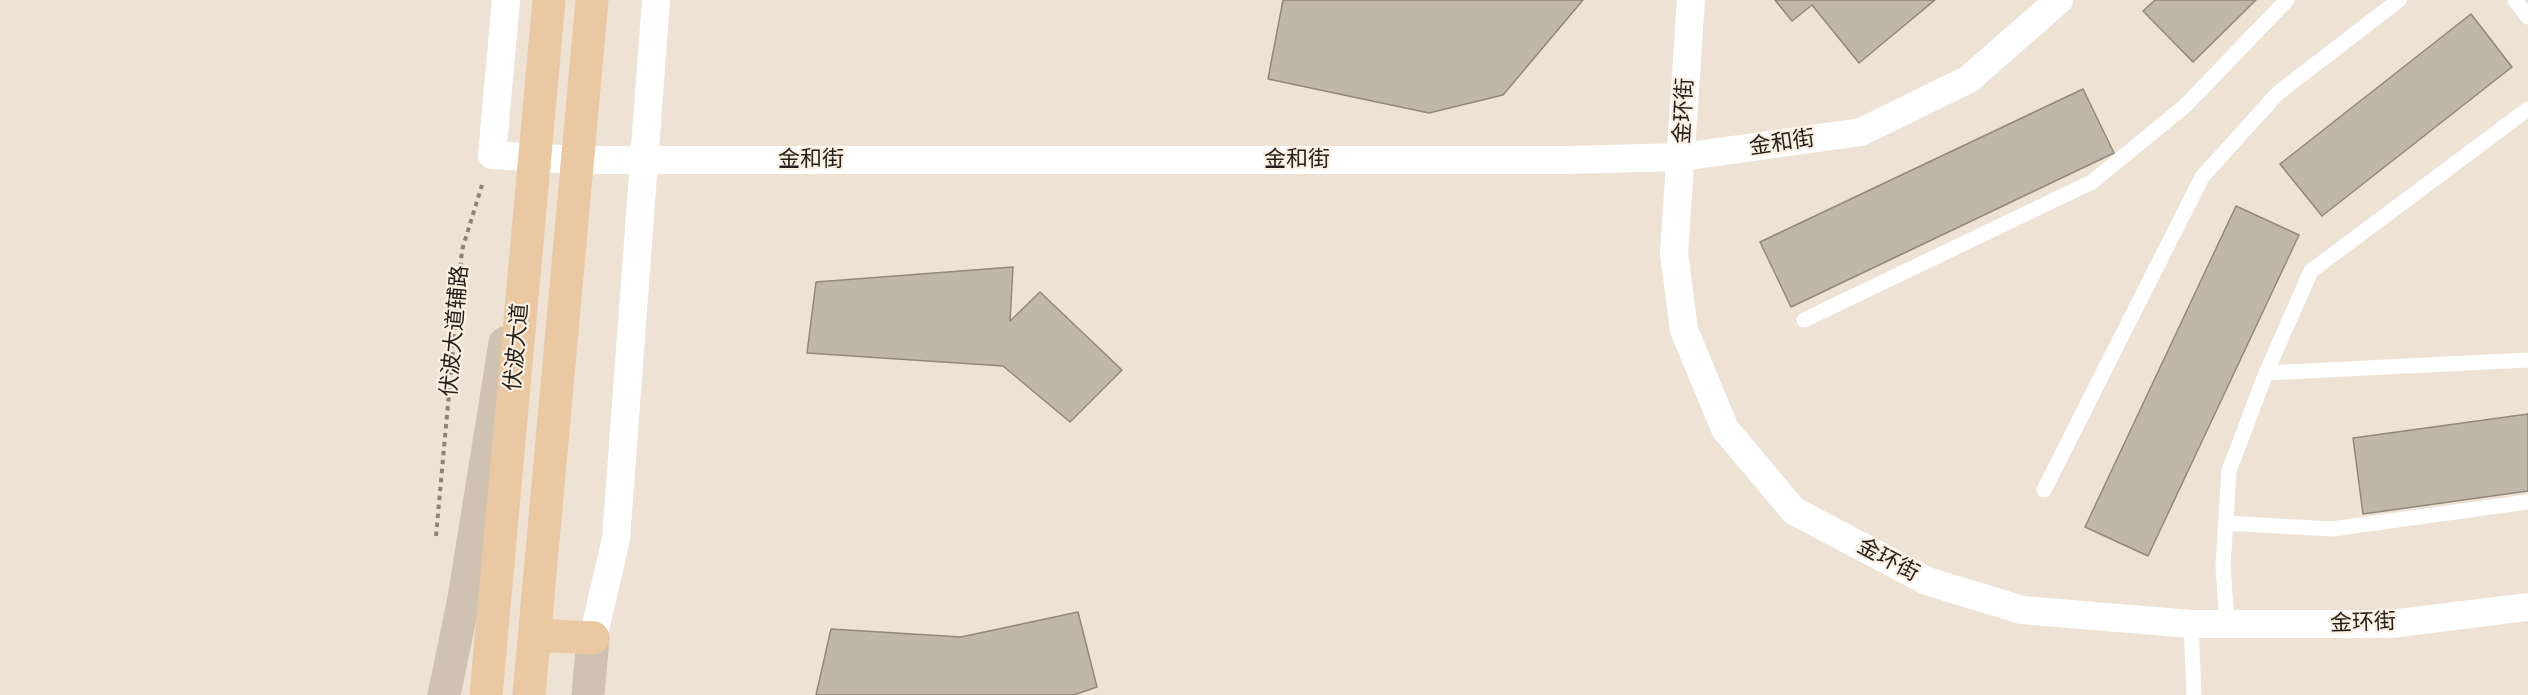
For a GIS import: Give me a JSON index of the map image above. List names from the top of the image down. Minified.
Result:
{"streets":{"main road":["伏波大道"],"street":["金环街","金和街"],"path":["伏波大道辅路"]},"crossings":[["金环街","金和街"],["金和街","伏波大道辅路"],["金和街","伏波大道"]]}
